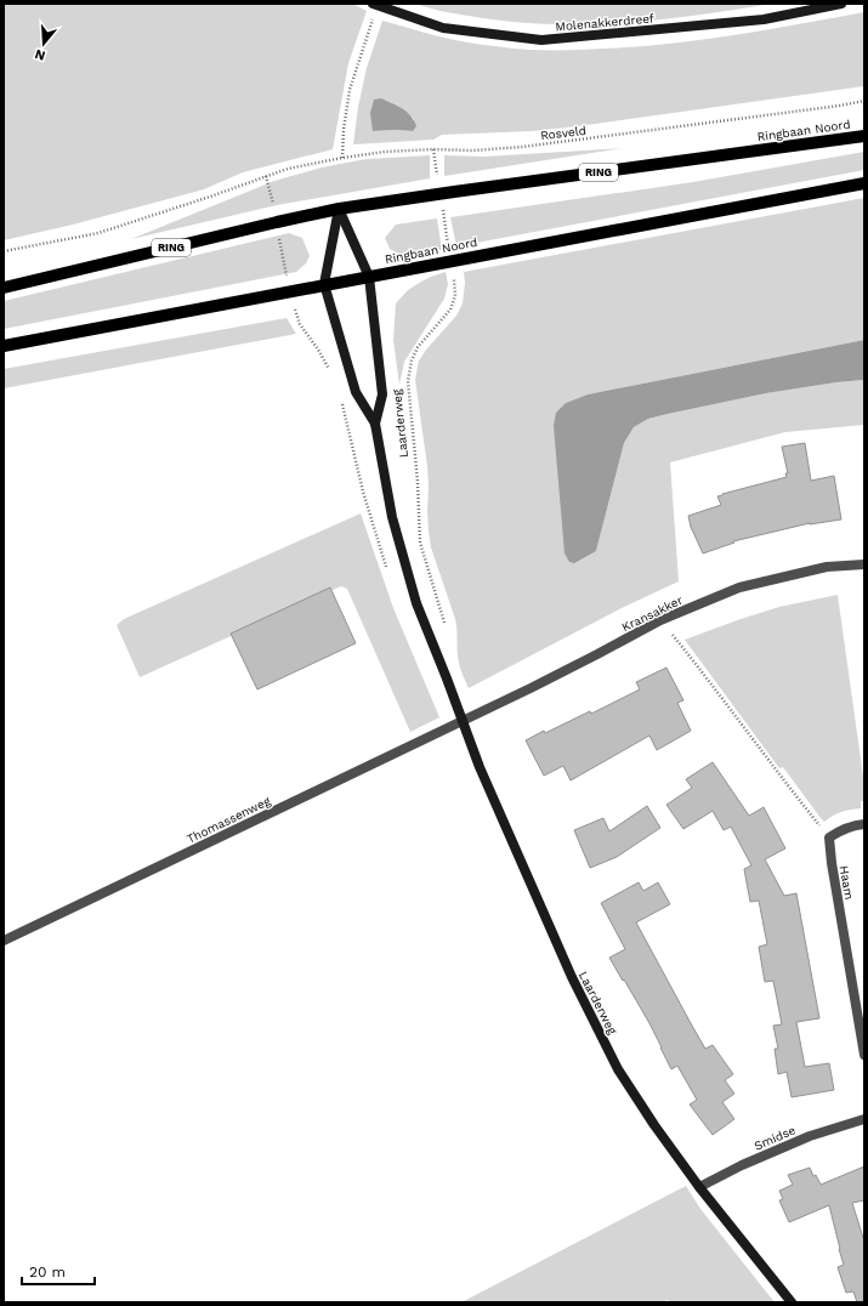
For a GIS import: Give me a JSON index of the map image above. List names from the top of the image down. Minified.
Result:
{"streets":{"main road":["Ringbaan Noord","RING"],"street":["Molenakkerdreef","Laarderweg","Kransakker","Thomassenweg","Haam","Smidse"],"path":["Rosveld"]},"crossings":[["Ringbaan Noord","Laarderweg"],["Rosveld","Laarderweg"],["Laarderweg","Kransakker"],["Laarderweg","Thomassenweg"],["Laarderweg","Smidse"],["Kransakker","Thomassenweg"]],"scale_bar":"20 m","north":"bottom"}
